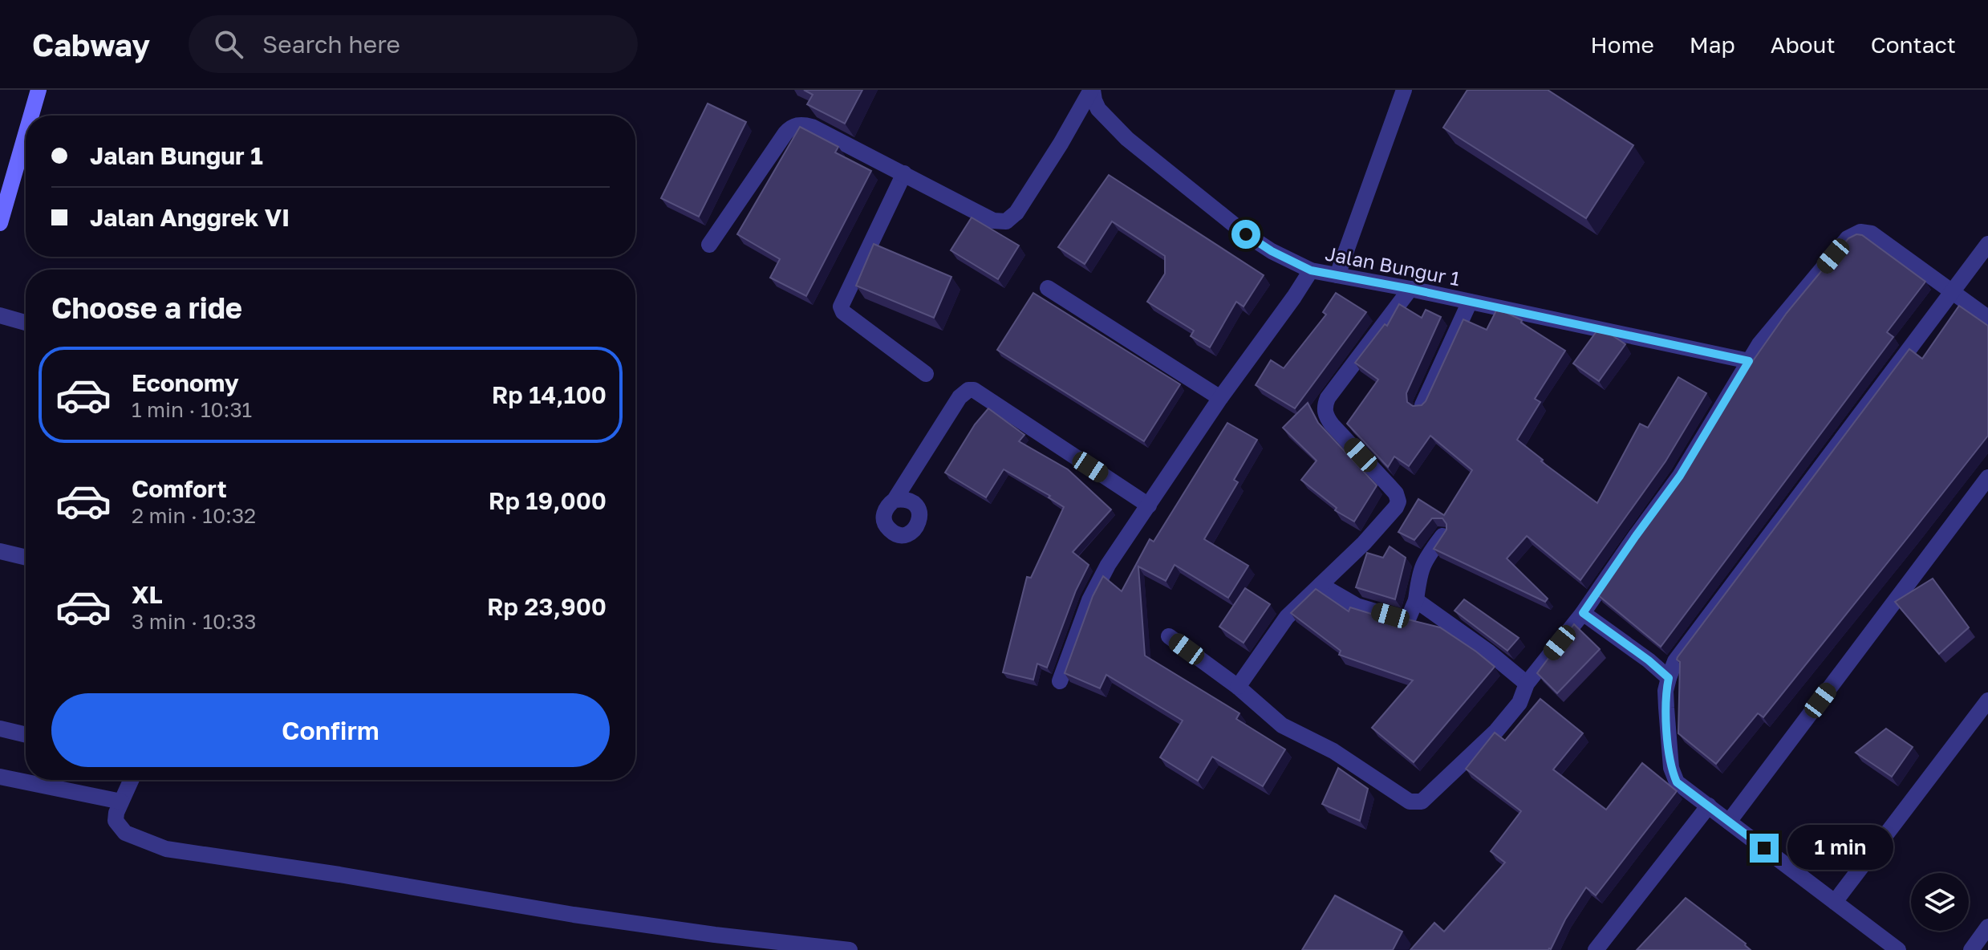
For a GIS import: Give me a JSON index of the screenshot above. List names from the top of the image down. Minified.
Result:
{"streets":{"street":["Jalan Bungur 1"]},"page":{"header":"Cabway","search":"Search here","nav":["Home","Map","About","Contact"],"banner":["Jalan Bungur 1","Jalan Anggrek VI"],"heading":"Choose a ride","list":[{"name":"Economy","note":"1 min · 10:31","value":"Rp 14,100"},{"name":"Comfort","note":"2 min · 10:32","value":"Rp 19,000"},{"name":"XL","note":"3 min · 10:33","value":"Rp 23,900"}],"buttons":"Confirm","bubble":"1 min"}}
